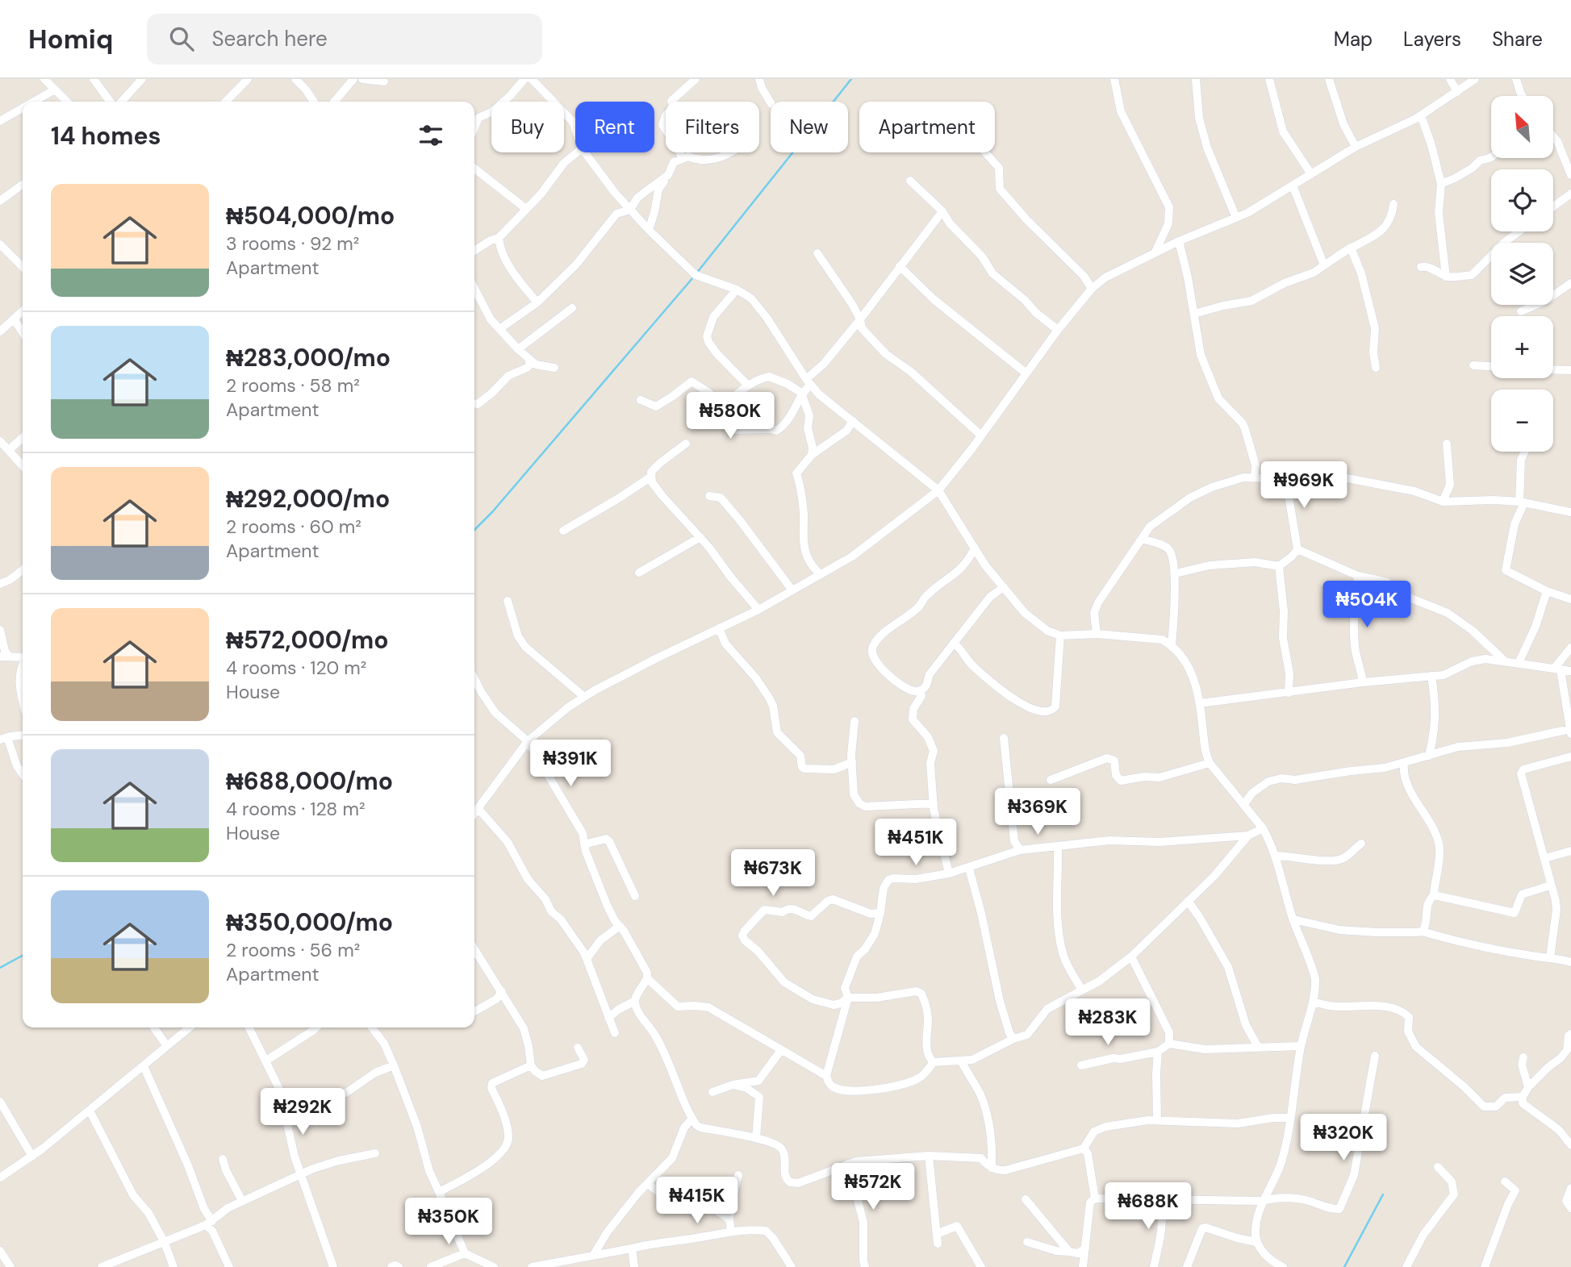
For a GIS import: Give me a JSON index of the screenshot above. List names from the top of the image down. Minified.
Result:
{"north":"top left","page":{"header":"Homiq","search":"Search here","nav":["Map","Layers","Share"],"map_buttons":["+","−"],"chip":["Buy","Rent","Filters","New","Apartment"],"heading":"14 homes","list":[{"name":"₦504,000/mo","note":"3 rooms · 92 m² · Apartment"},{"name":"₦283,000/mo","note":"2 rooms · 58 m² · Apartment"},{"name":"₦292,000/mo","note":"2 rooms · 60 m² · Apartment"},{"name":"₦572,000/mo","note":"4 rooms · 120 m² · House"},{"name":"₦688,000/mo","note":"4 rooms · 128 m² · House"},{"name":"₦350,000/mo","note":"2 rooms · 56 m² · Apartment"}],"price":["₦580K","₦969K","₦504K","₦391K","₦369K","₦451K","₦673K","₦283K","₦292K","₦320K","₦572K","₦415K","₦688K","₦350K"]}}
